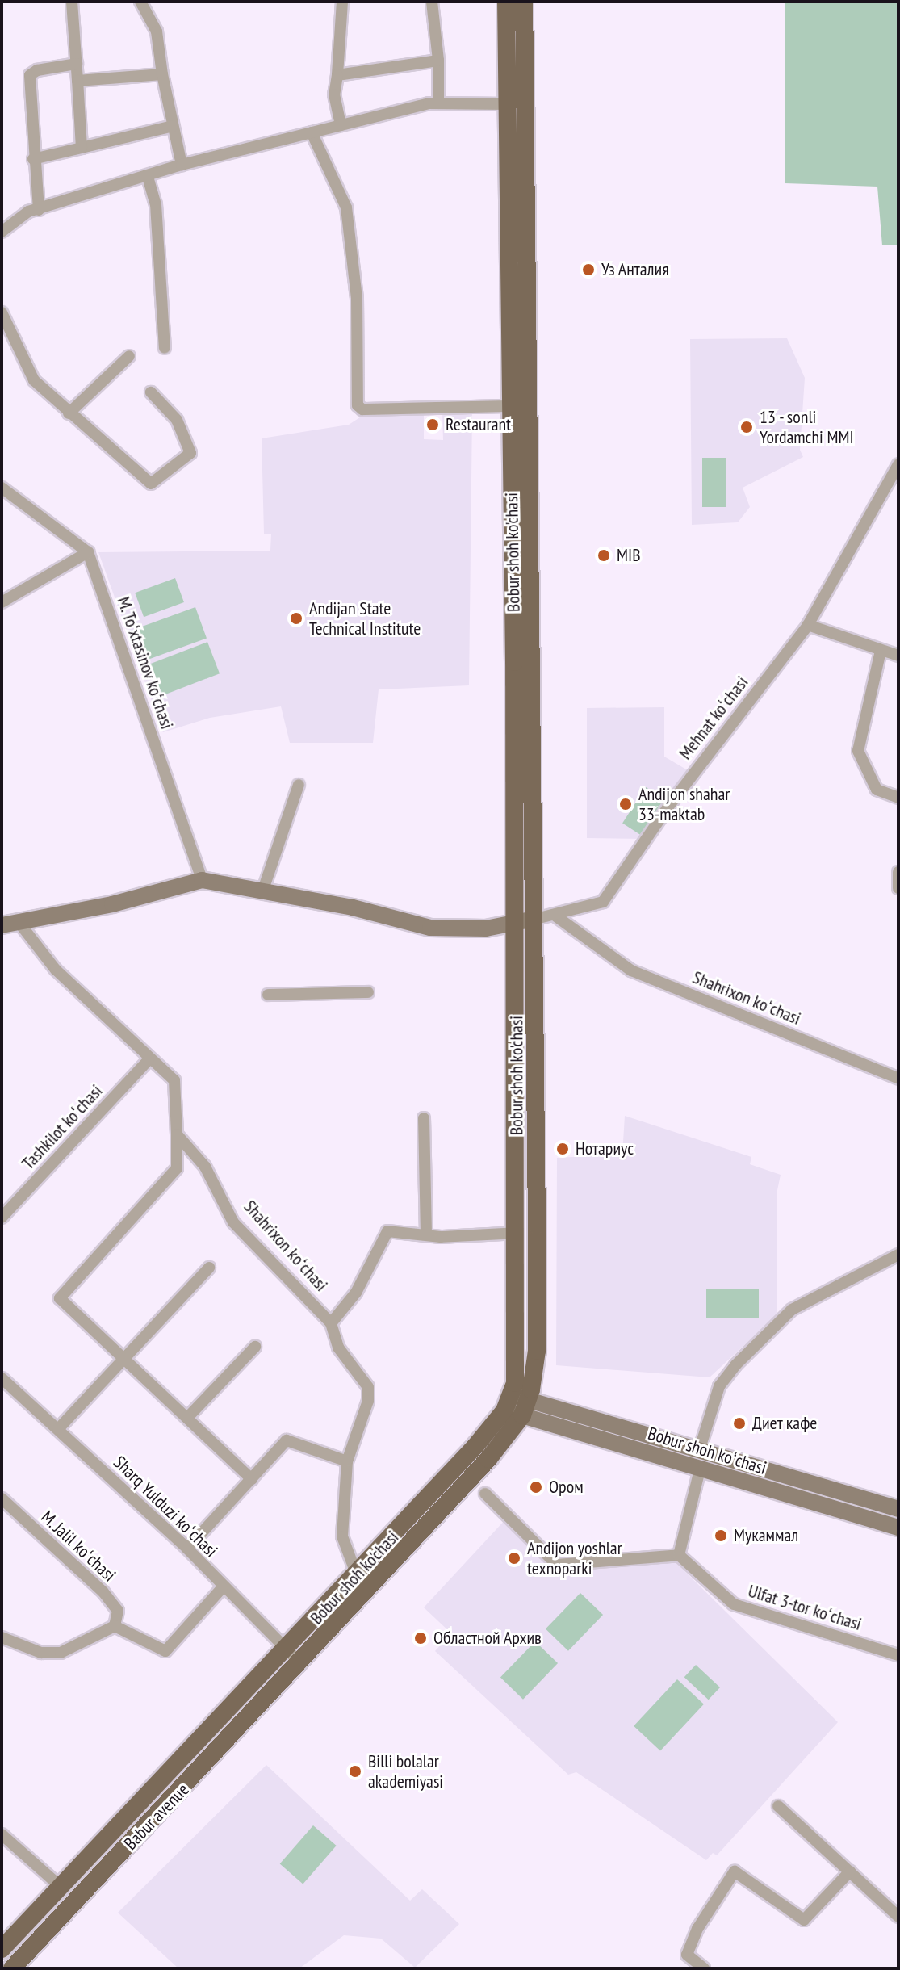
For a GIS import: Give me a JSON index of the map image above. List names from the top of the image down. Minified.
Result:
{"streets":{"main road":["Bobur shoh ko'chasi","Bobur shoh koʻchasi","Babur avenue"],"street":["M. Toʻxtasinov koʻchasi","Mehnat koʻchasi","Shahrixon koʻchasi","Tashkilot koʻchasi","Sharq Yulduzi koʻchasi","M. Jalil koʻchasi","Ulfat 3-tor koʻchasi"]},"crossings":[["Bobur shoh ko'chasi","Mehnat koʻchasi"],["Bobur shoh ko'chasi","Shahrixon koʻchasi"],["Bobur shoh ko'chasi","Bobur shoh koʻchasi"],["Bobur shoh ko'chasi","Sharq Yulduzi koʻchasi"],["Bobur shoh ko'chasi","Babur avenue"],["Mehnat koʻchasi","Shahrixon koʻchasi"],["Sharq Yulduzi koʻchasi","Babur avenue"]],"places":["Уз Анталия","Restaurant","13 - sonli Yordamchi MMI","MIB","Andijan State Technical Institute","Andijon shahar 33-maktab","Нотариус","Диет кафе","Ором","Мукаммал","Andijon yoshlar texnoparki","Областной Архив","Billi bolalar akademiyasi"]}
